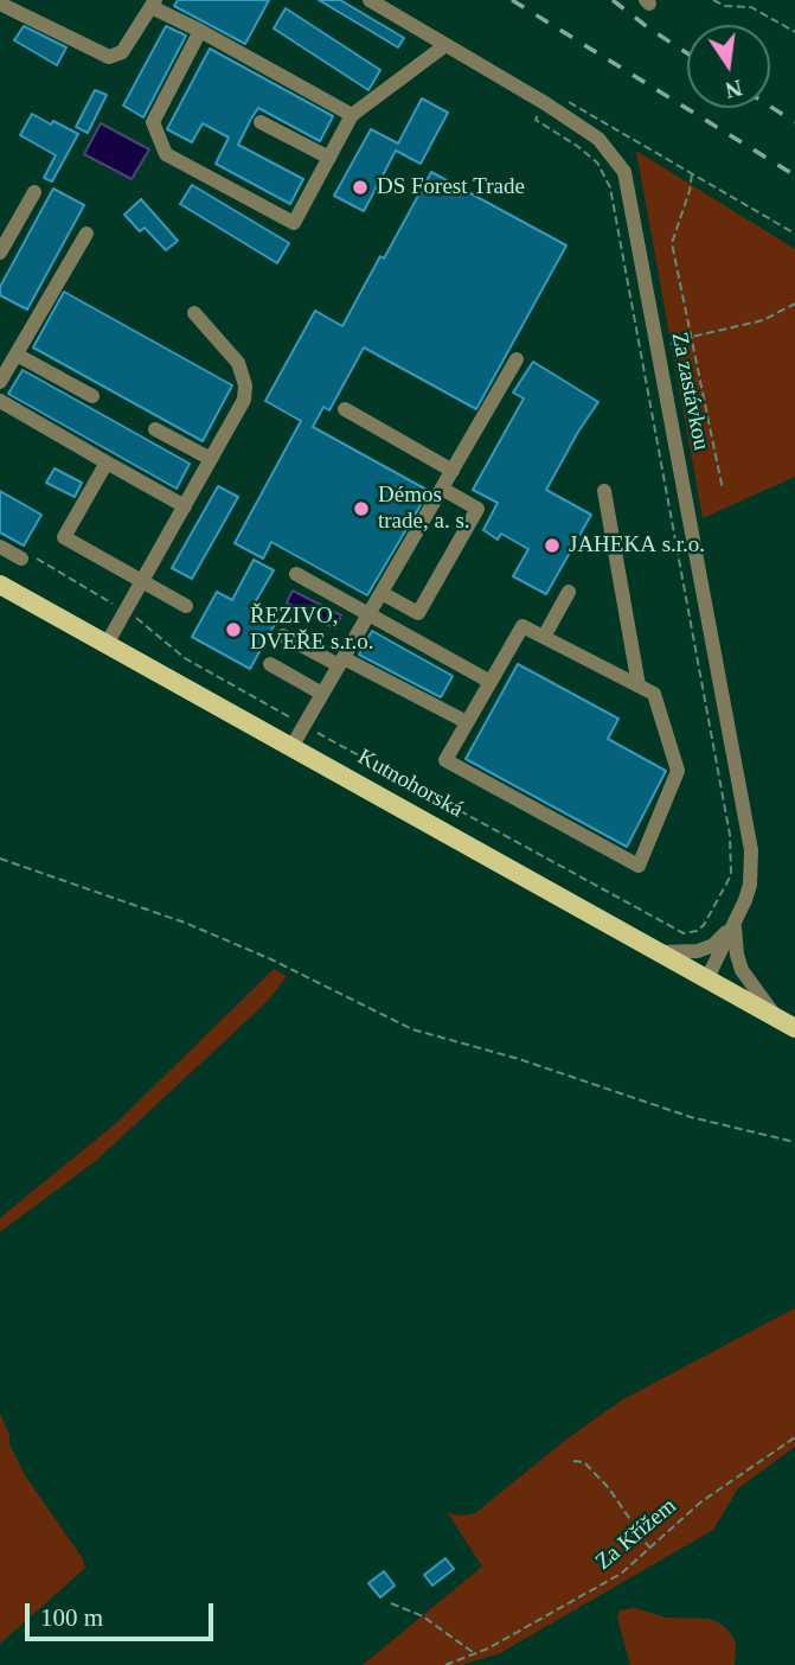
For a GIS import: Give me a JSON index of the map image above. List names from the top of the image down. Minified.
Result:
{"streets":{"main road":["Kutnohorská"],"street":["Za zastávkou"],"path":["Za Křížem"]},"crossings":[["Za zastávkou","Kutnohorská"]],"places":["DS Forest Trade","Démos trade, a. s.","JAHEKA s.r.o.","ŘEZIVO, DVEŘE s.r.o."],"scale_bar":"100 m","north":"bottom"}
